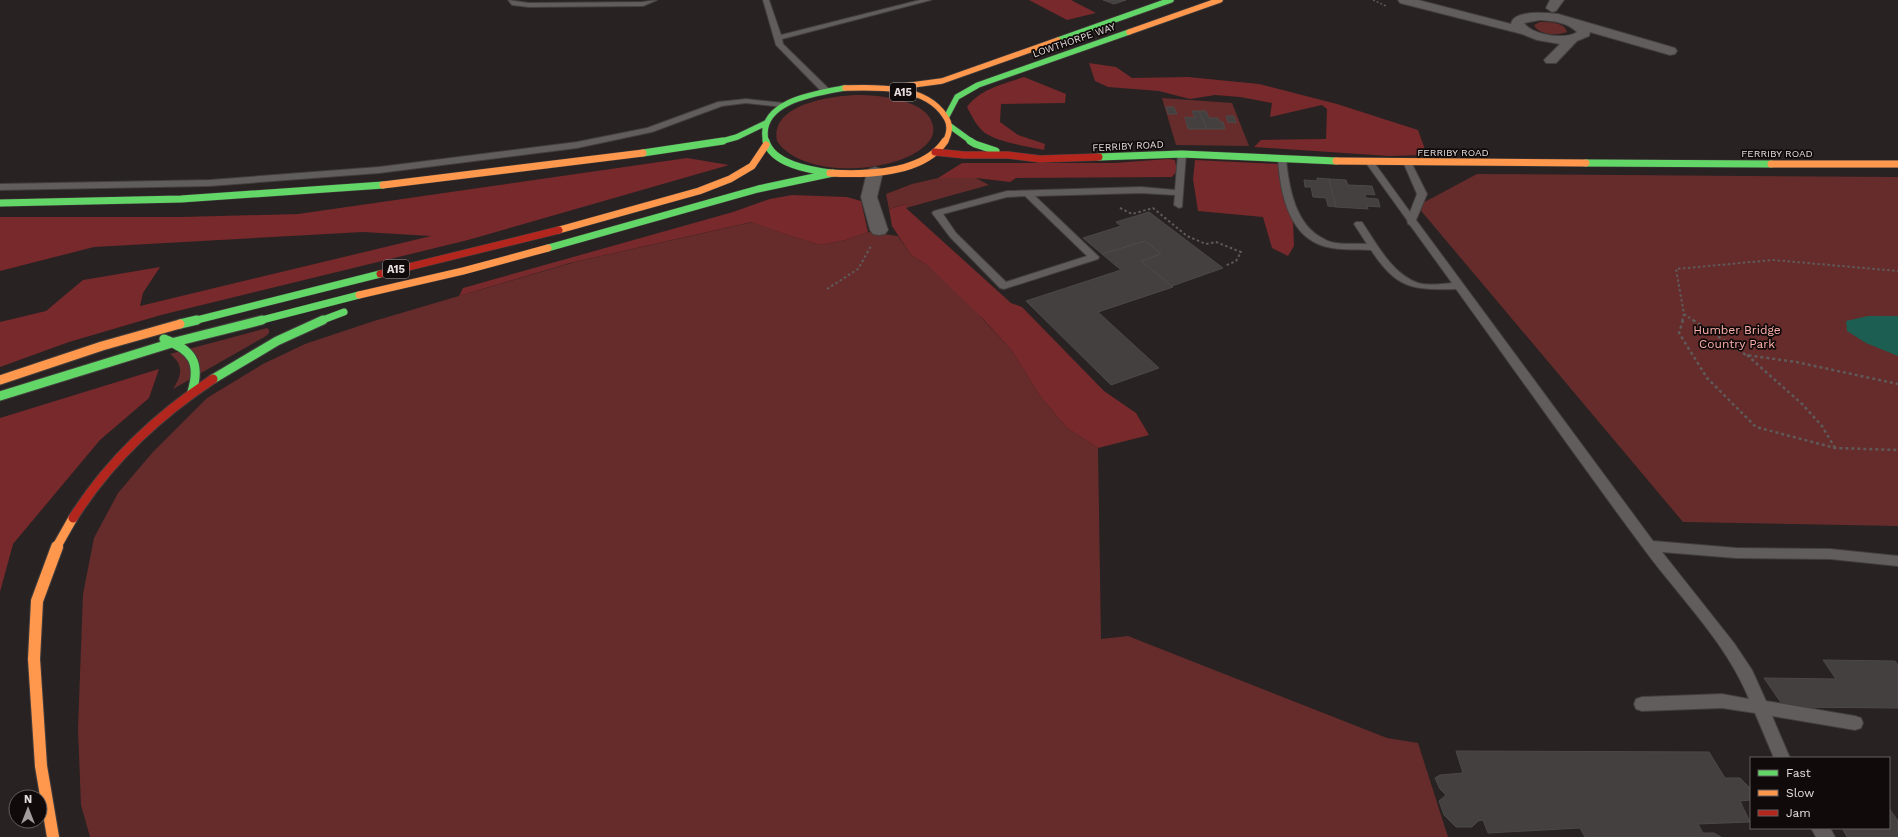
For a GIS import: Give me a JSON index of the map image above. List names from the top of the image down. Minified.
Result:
{"streets":{"main road":["LOWTHORPE WAY","A15","FERRIBY ROAD"]},"crossings":[["LOWTHORPE WAY","A15"],["A15","FERRIBY ROAD"]],"parks":["Humber Bridge Country Park"],"legend":["Fast","Slow","Jam"],"north":"top"}
